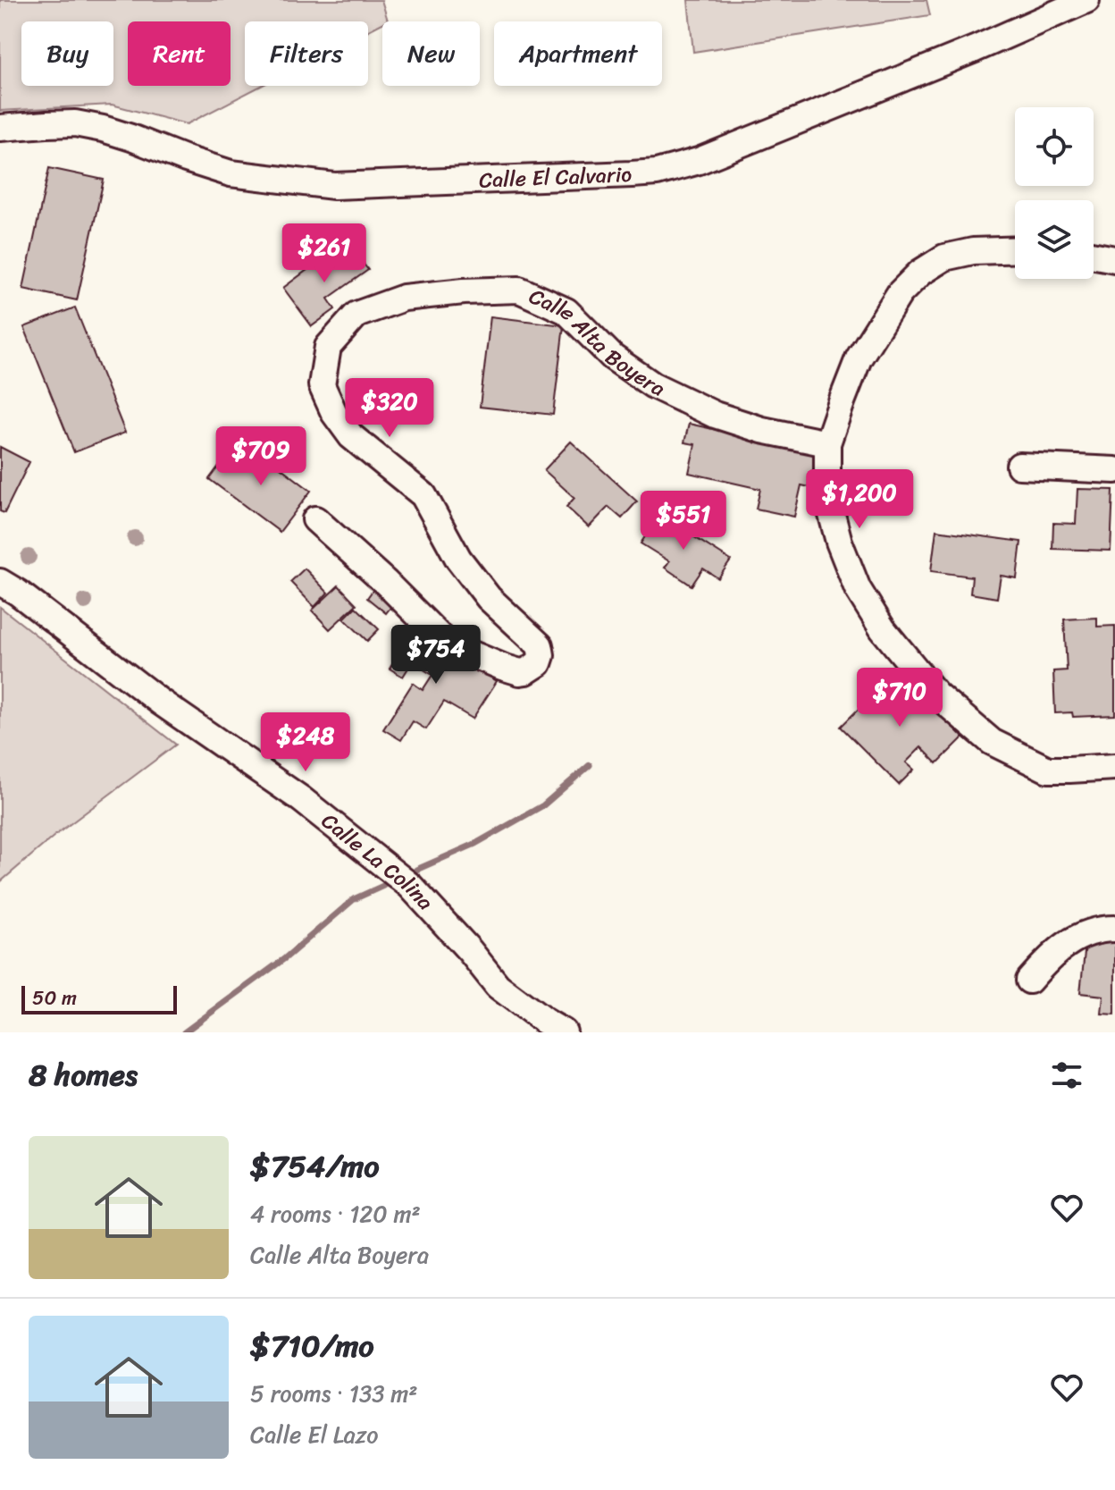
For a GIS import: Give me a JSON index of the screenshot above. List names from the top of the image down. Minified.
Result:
{"streets":{"street":["Calle El Calvario","Calle Alta Boyera","Calle La Colina"]},"scale_bar":"50 m","page":{"chip":["Buy","Rent","Filters","New","Apartment"],"price":["$261","$320","$709","$1,200","$551","$754","$710","$248"],"scale":"50 m","heading":"8 homes","list":[{"name":"$754/mo","note":"4 rooms · 120 m² · Calle Alta Boyera"},{"name":"$710/mo","note":"5 rooms · 133 m² · Calle El Lazo"}]}}
